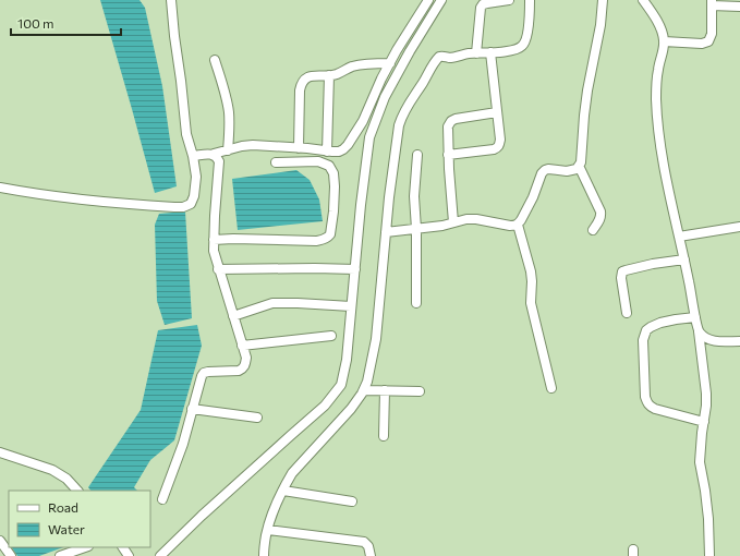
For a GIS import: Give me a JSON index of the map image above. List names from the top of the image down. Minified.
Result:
{"legend":["Road","Water"],"scale_bar":"100 m"}
